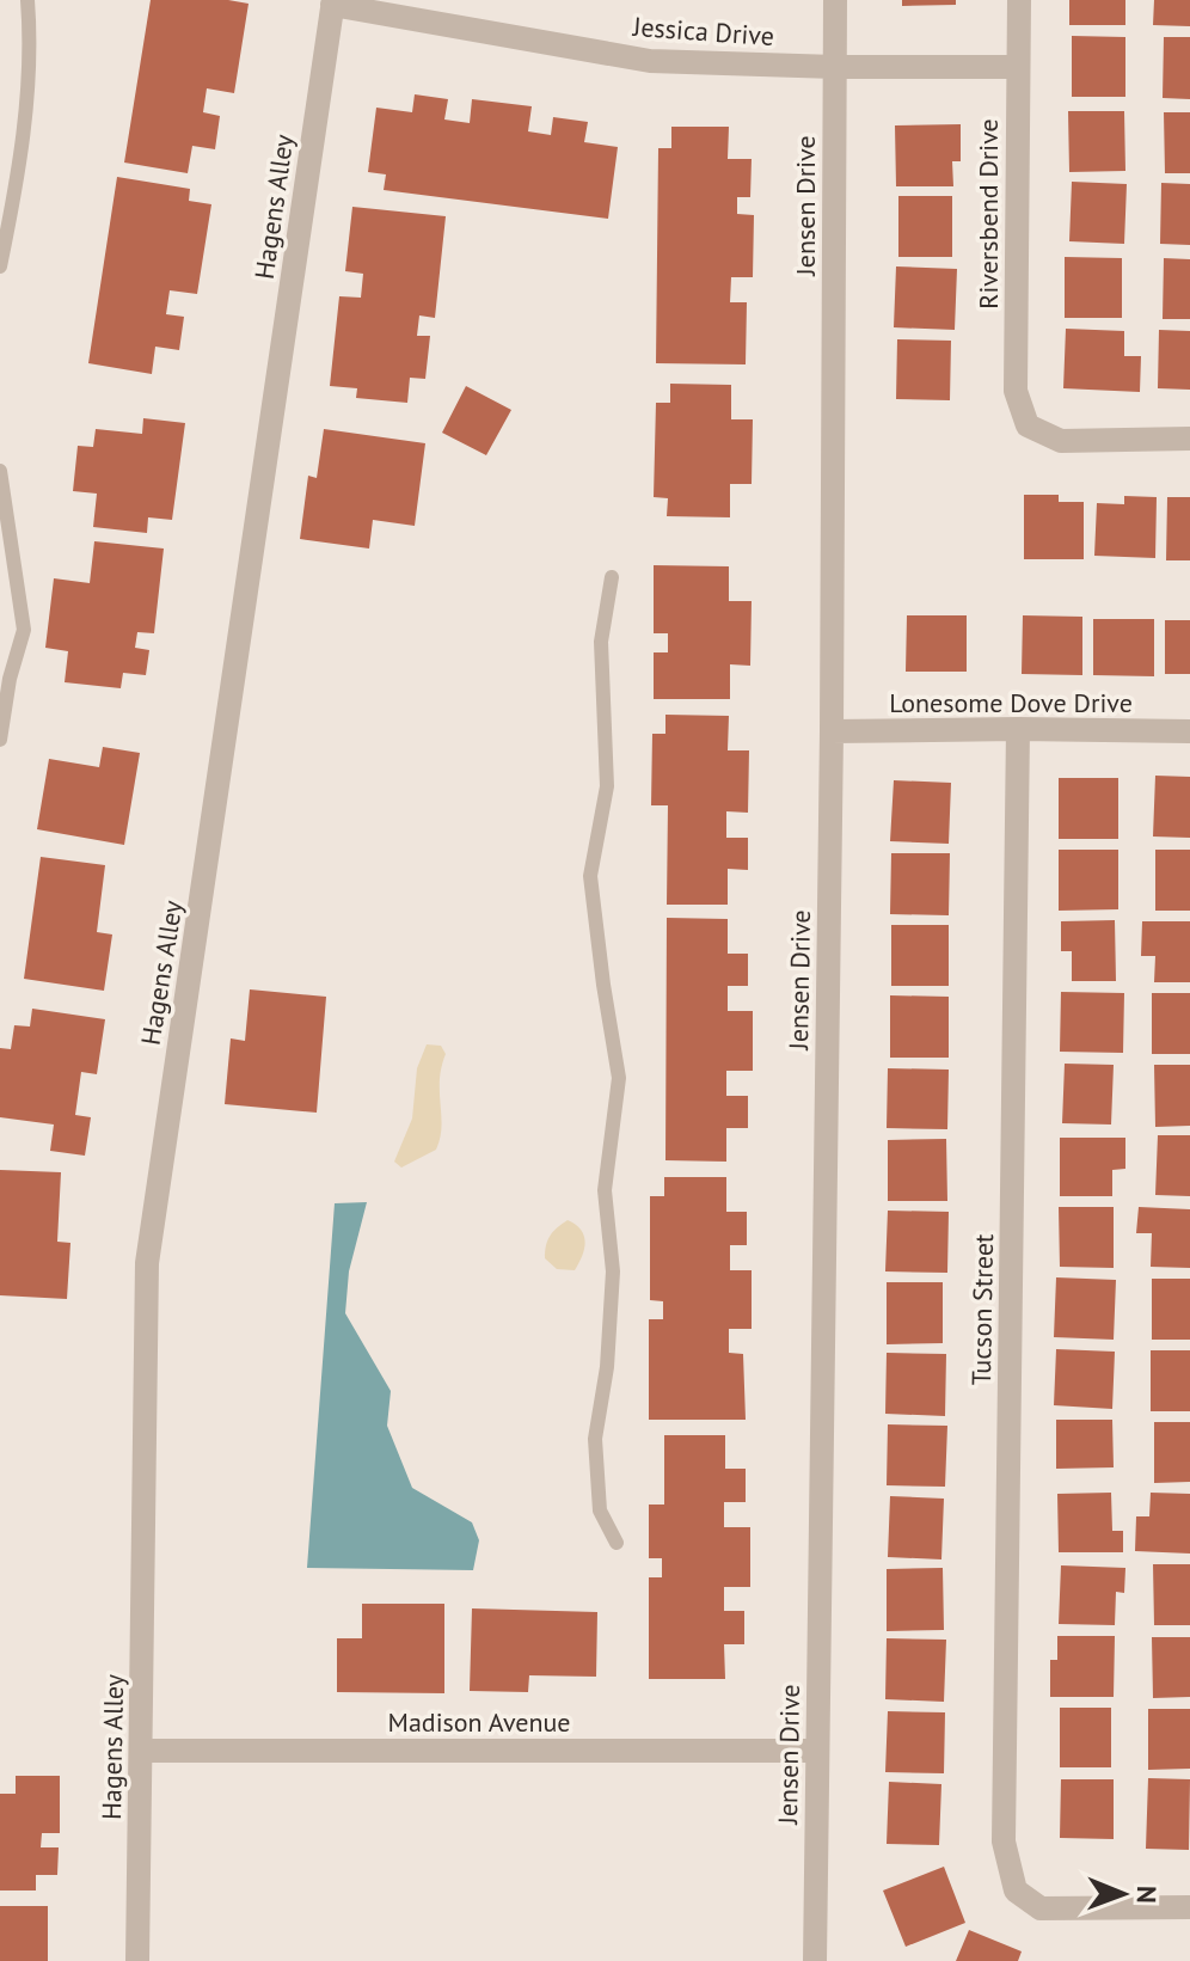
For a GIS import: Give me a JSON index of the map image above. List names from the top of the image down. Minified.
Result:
{"streets":{"street":["Jessica Drive","Jensen Drive","Hagens Alley","Riversbend Drive","Lonesome Dove Drive","Tucson Street","Madison Avenue"]},"crossings":[["Jessica Drive","Jensen Drive"],["Jessica Drive","Hagens Alley"],["Jessica Drive","Riversbend Drive"],["Jensen Drive","Lonesome Dove Drive"],["Jensen Drive","Madison Avenue"],["Hagens Alley","Madison Avenue"],["Lonesome Dove Drive","Tucson Street"]],"north":"right"}
